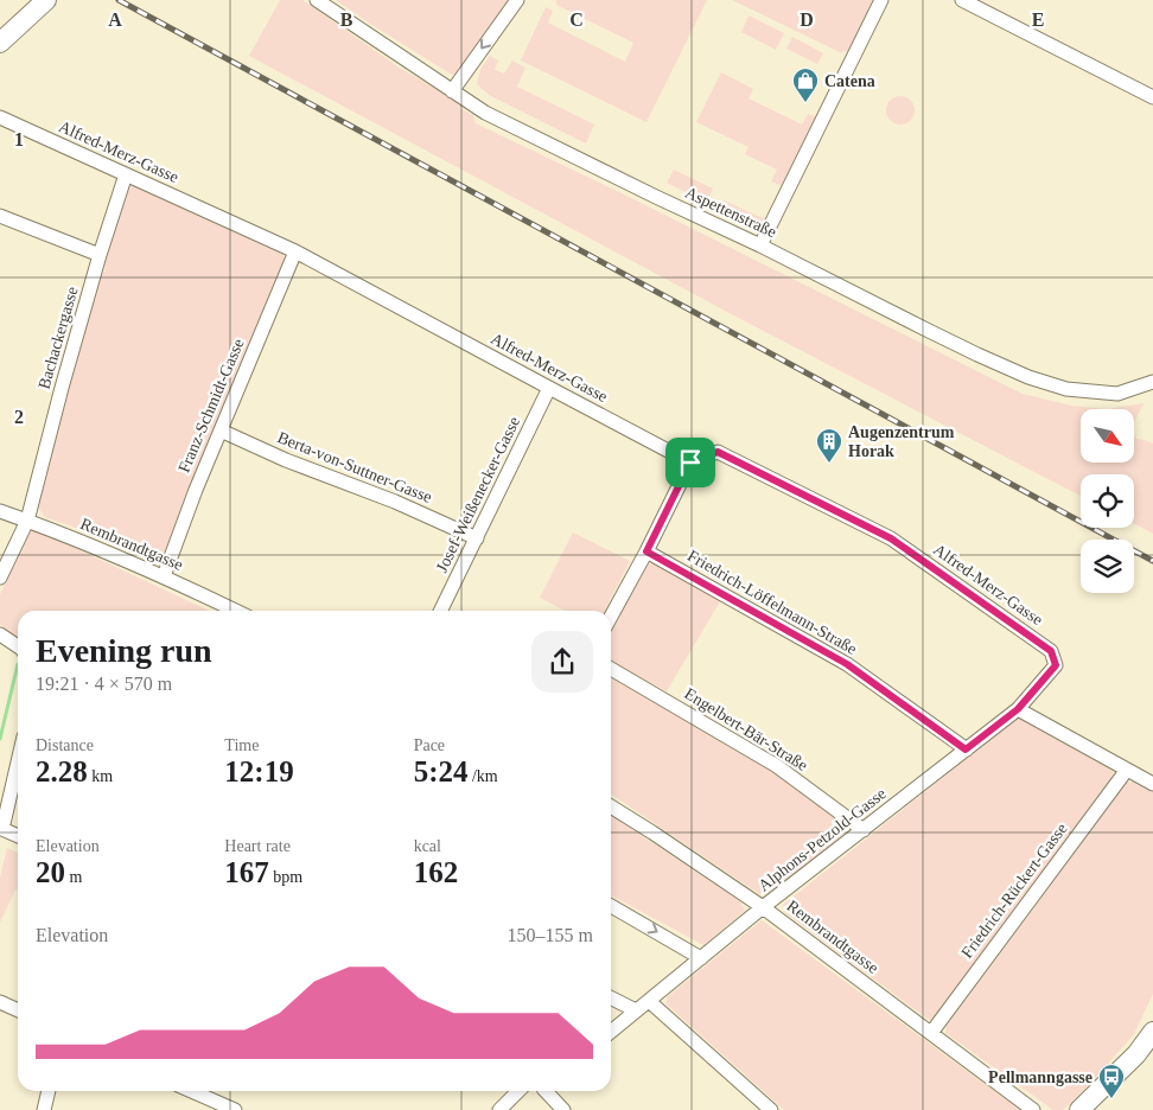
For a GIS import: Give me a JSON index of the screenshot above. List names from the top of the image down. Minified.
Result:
{"streets":{"street":["Alfred-Merz-Gasse","Aspettenstraße","Bachackergasse","Franz-Schmidt-Gasse","Berta-von-Suttner-Gasse","Josef-Weißenecker-Gasse","Rembrandtgasse","Friedrich-Löffelmann-Straße","Engelbert-Bär-Straße","Alphons-Petzold-Gasse","Friedrich-Rückert-Gasse"]},"crossings":[["Alfred-Merz-Gasse","Bachackergasse"],["Alfred-Merz-Gasse","Franz-Schmidt-Gasse"],["Alfred-Merz-Gasse","Josef-Weißenecker-Gasse"],["Alfred-Merz-Gasse","Alphons-Petzold-Gasse"],["Bachackergasse","Rembrandtgasse"],["Franz-Schmidt-Gasse","Berta-von-Suttner-Gasse"],["Franz-Schmidt-Gasse","Rembrandtgasse"],["Berta-von-Suttner-Gasse","Josef-Weißenecker-Gasse"],["Rembrandtgasse","Alphons-Petzold-Gasse"],["Rembrandtgasse","Friedrich-Rückert-Gasse"],["Friedrich-Löffelmann-Straße","Alphons-Petzold-Gasse"],["Engelbert-Bär-Straße","Alphons-Petzold-Gasse"]],"places":{"shop":["Catena"],"building":["Augenzentrum Horak"],"bus stop":["Pellmanngasse"]},"north":"bottom right","page":{"heading":["Evening run","19:21 · 4 × 570 m"],"stats":[["Distance","2.28 km"],["Time","12:19"],["Pace","5:24 /km"],["Elevation","20 m"],["Heart rate","167 bpm"],["kcal","162"]],"chart":["Elevation","150–155 m"]},"grid":{"columns":["A","B","C","D","E"],"rows":["1","2"]}}
